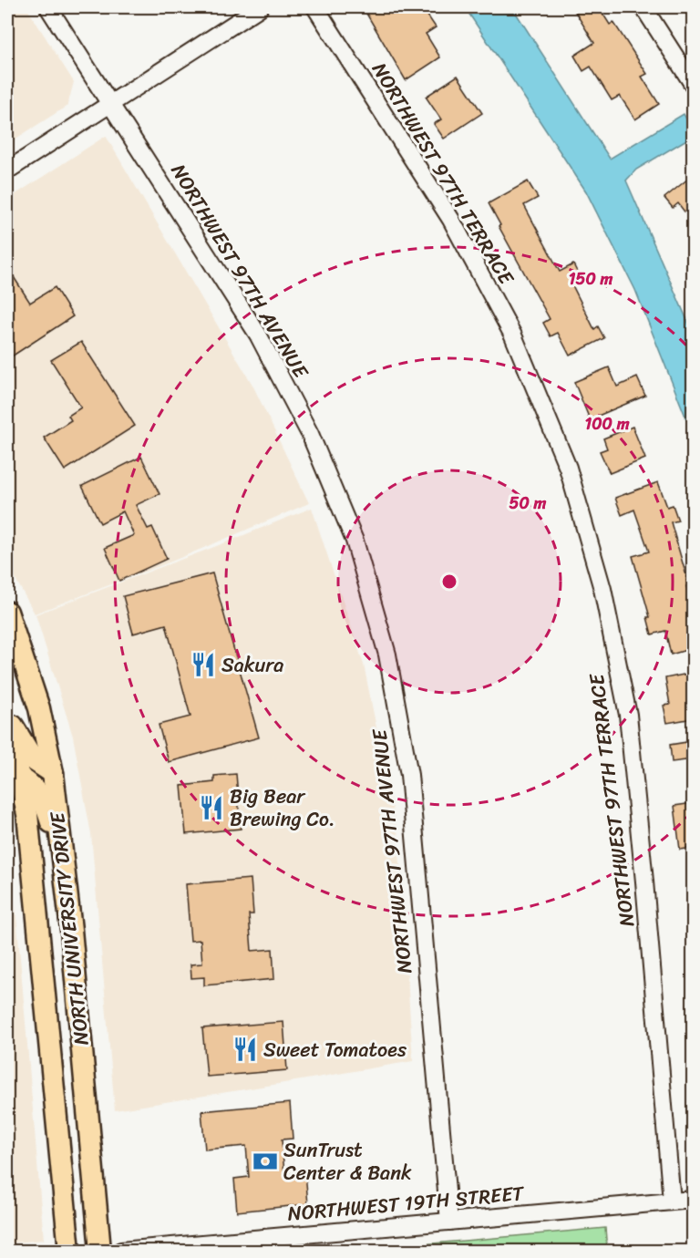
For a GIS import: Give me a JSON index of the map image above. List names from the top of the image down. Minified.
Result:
{"streets":{"main road":["NORTH UNIVERSITY DRIVE"],"street":["NORTHWEST 97TH TERRACE","NORTHWEST 97TH AVENUE","NORTHWEST 19TH STREET"]},"crossings":[["NORTHWEST 97TH TERRACE","NORTHWEST 19TH STREET"],["NORTHWEST 97TH AVENUE","NORTHWEST 19TH STREET"]],"places":{"restaurant":["Sakura","Big Bear Brewing Co.","Sweet Tomatoes"],"bank":["SunTrust Center & Bank"]},"rings":["150 m","100 m","50 m"]}
